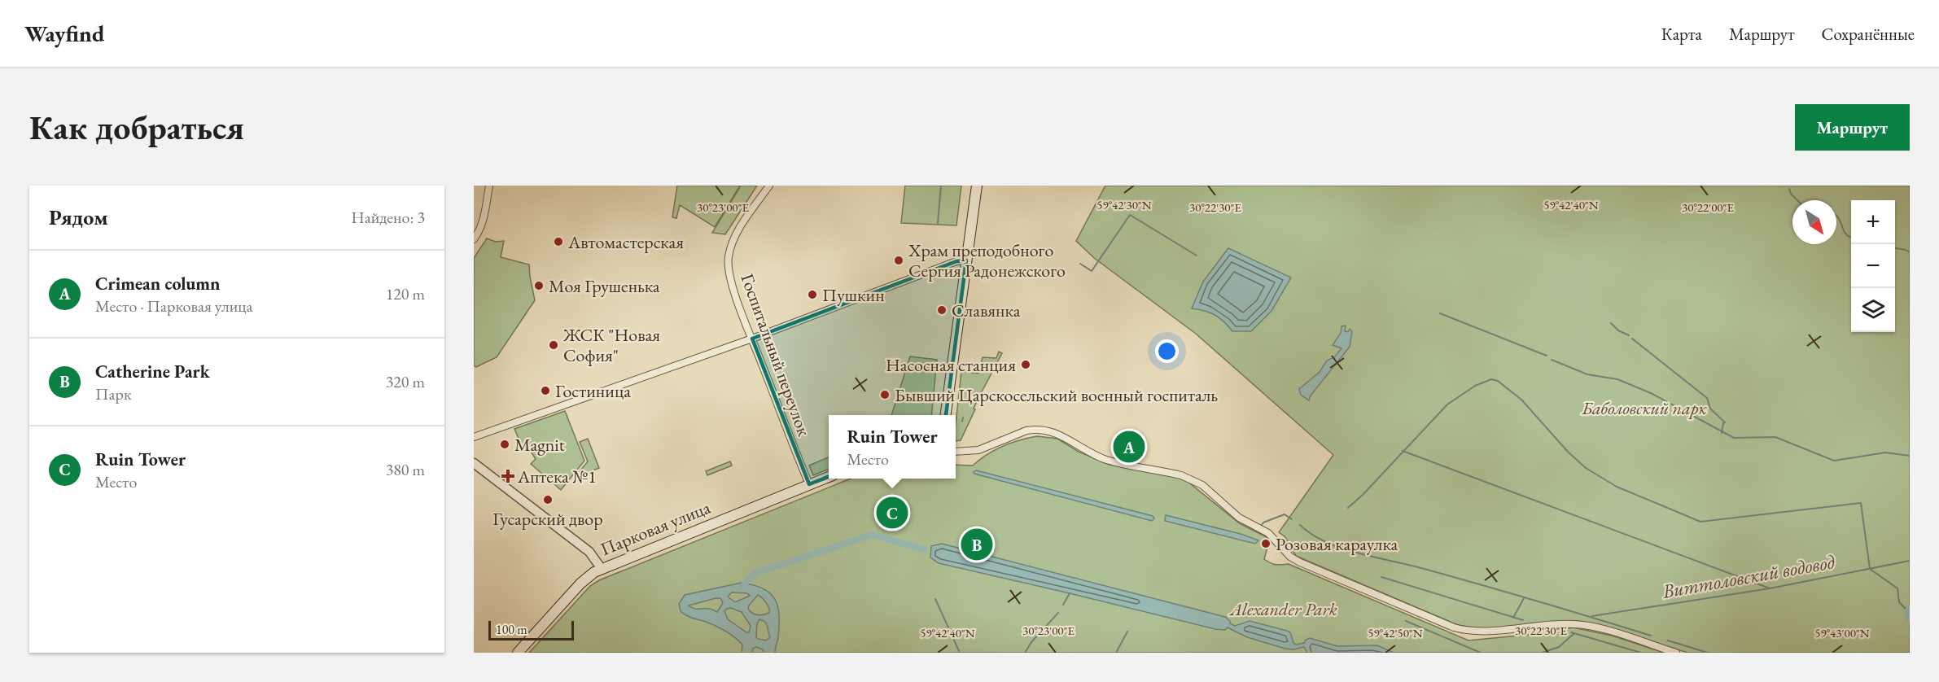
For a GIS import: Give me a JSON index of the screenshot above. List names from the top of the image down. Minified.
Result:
{"streets":{"main road":["Парковая улица"],"street":["Госпитальный переулок"]},"crossings":[["Госпитальный переулок","Парковая улица"]],"water":["Виттоловский водовод"],"parks":["Баболовский парк","Alexander Park"],"places":{"other":["Автомастерская","Храм преподобного Сергия Радонежского","Моя Грушенька","Пушкин","Славянка","ЖСК \"Новая София\"","Насосная станция","Гостиница","Бывший Царскосельский военный госпиталь","Magnit","Гусарский двор","Розовая караулка"],"health":["Аптека №1"]},"scale_bar":"100 m","north":"bottom right","page":{"header":"Wayfind","nav":["Карта","Маршрут","Сохранённые"],"buttons":"Маршрут","title":"Как добраться","heading":["Рядом","Найдено: 3"],"map_buttons":["+","−"],"list":[{"mark":"A","name":"Crimean column","note":"Место · Парковая улица","value":"120 m"},{"mark":"B","name":"Catherine Park","note":"Парк","value":"320 m"},{"mark":"C","name":"Ruin Tower","note":"Место","value":"380 m"}],"popup":["Ruin Tower","Место"],"pins":["A","C","B"],"scale":"100 m"},"coordinates":["59°42'40\"N","59°42'30\"N","30°23'00\"E","30°22'30\"E","30°22'00\"E","59°42'50\"N","59°43'00\"N"]}
